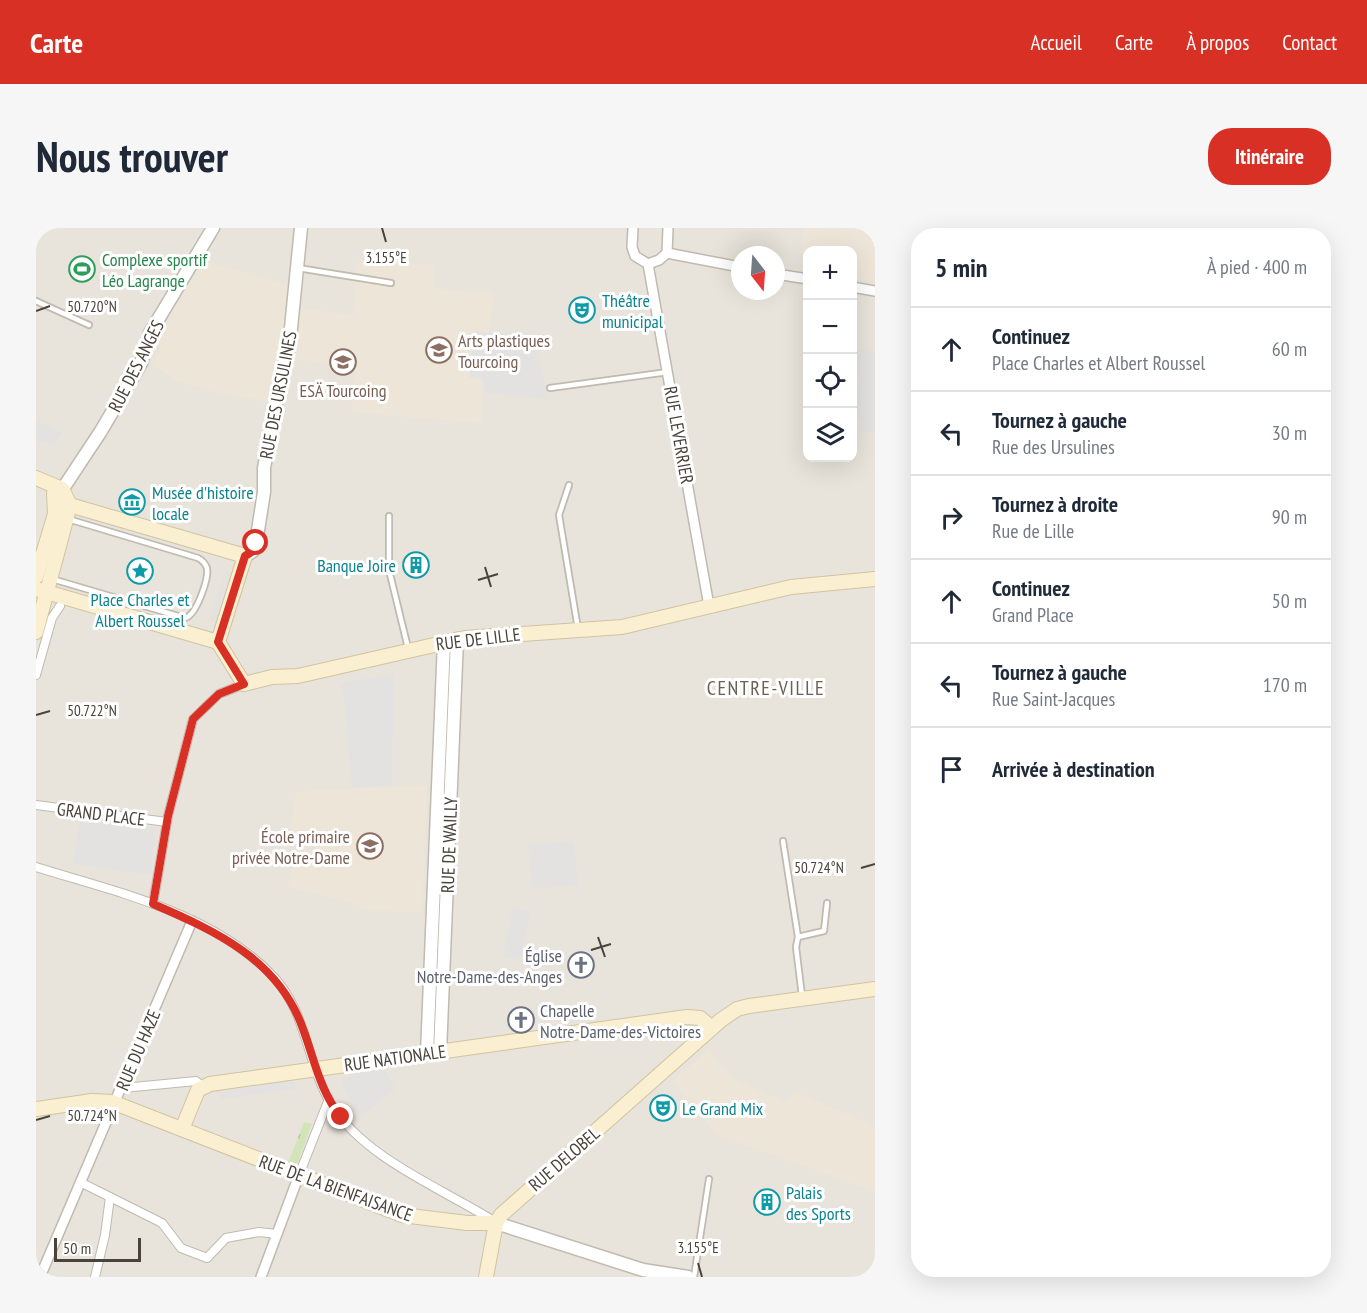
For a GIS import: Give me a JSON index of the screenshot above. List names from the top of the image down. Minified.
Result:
{"streets":{"main road":["RUE DE LILLE","RUE NATIONALE","RUE DELOBEL","RUE DE LA BIENFAISANCE"],"street":["RUE DES ANGES","RUE DES URSULINES","RUE LEVERRIER","GRAND PLACE","RUE DE WAILLY","RUE DU HAZE"]},"crossings":[["RUE LEVERRIER","RUE DE LILLE"],["RUE DE LILLE","GRAND PLACE"],["RUE DE LILLE","RUE DE WAILLY"],["RUE DE WAILLY","RUE NATIONALE"],["RUE NATIONALE","RUE DELOBEL"],["RUE DELOBEL","RUE DE LA BIENFAISANCE"]],"districts":["CENTRE-VILLE"],"places":{"sports":["Complexe sportif Léo Lagrange"],"theatre":["Théâtre municipal","Le Grand Mix"],"school or university":["Arts plastiques Tourcoing","ESÄ Tourcoing","École primaire privée Notre-Dame"],"museum":["Musée d'histoire locale"],"building":["Banque Joire","Palais des Sports"],"place":["Place Charles et Albert Roussel"],"church":["Église Notre-Dame-des-Anges","Chapelle Notre-Dame-des-Victoires"]},"scale_bar":"50 m","north":"bottom","page":{"header":"Carte","nav":["Accueil","Carte","À propos","Contact"],"buttons":"Itinéraire","title":"Nous trouver","heading":["5 min","À pied · 400 m"],"map_buttons":["+","−"],"list":[["Continuez","Place Charles et Albert Roussel","60 m"],["Tournez à gauche","Rue des Ursulines","30 m"],["Tournez à droite","Rue de Lille","90 m"],["Continuez","Grand Place","50 m"],["Tournez à gauche","Rue Saint-Jacques","170 m"],"Arrivée à destination"],"scale":"50 m"},"coordinates":["3.155°E","50.720°N","50.722°N","50.724°N"]}
